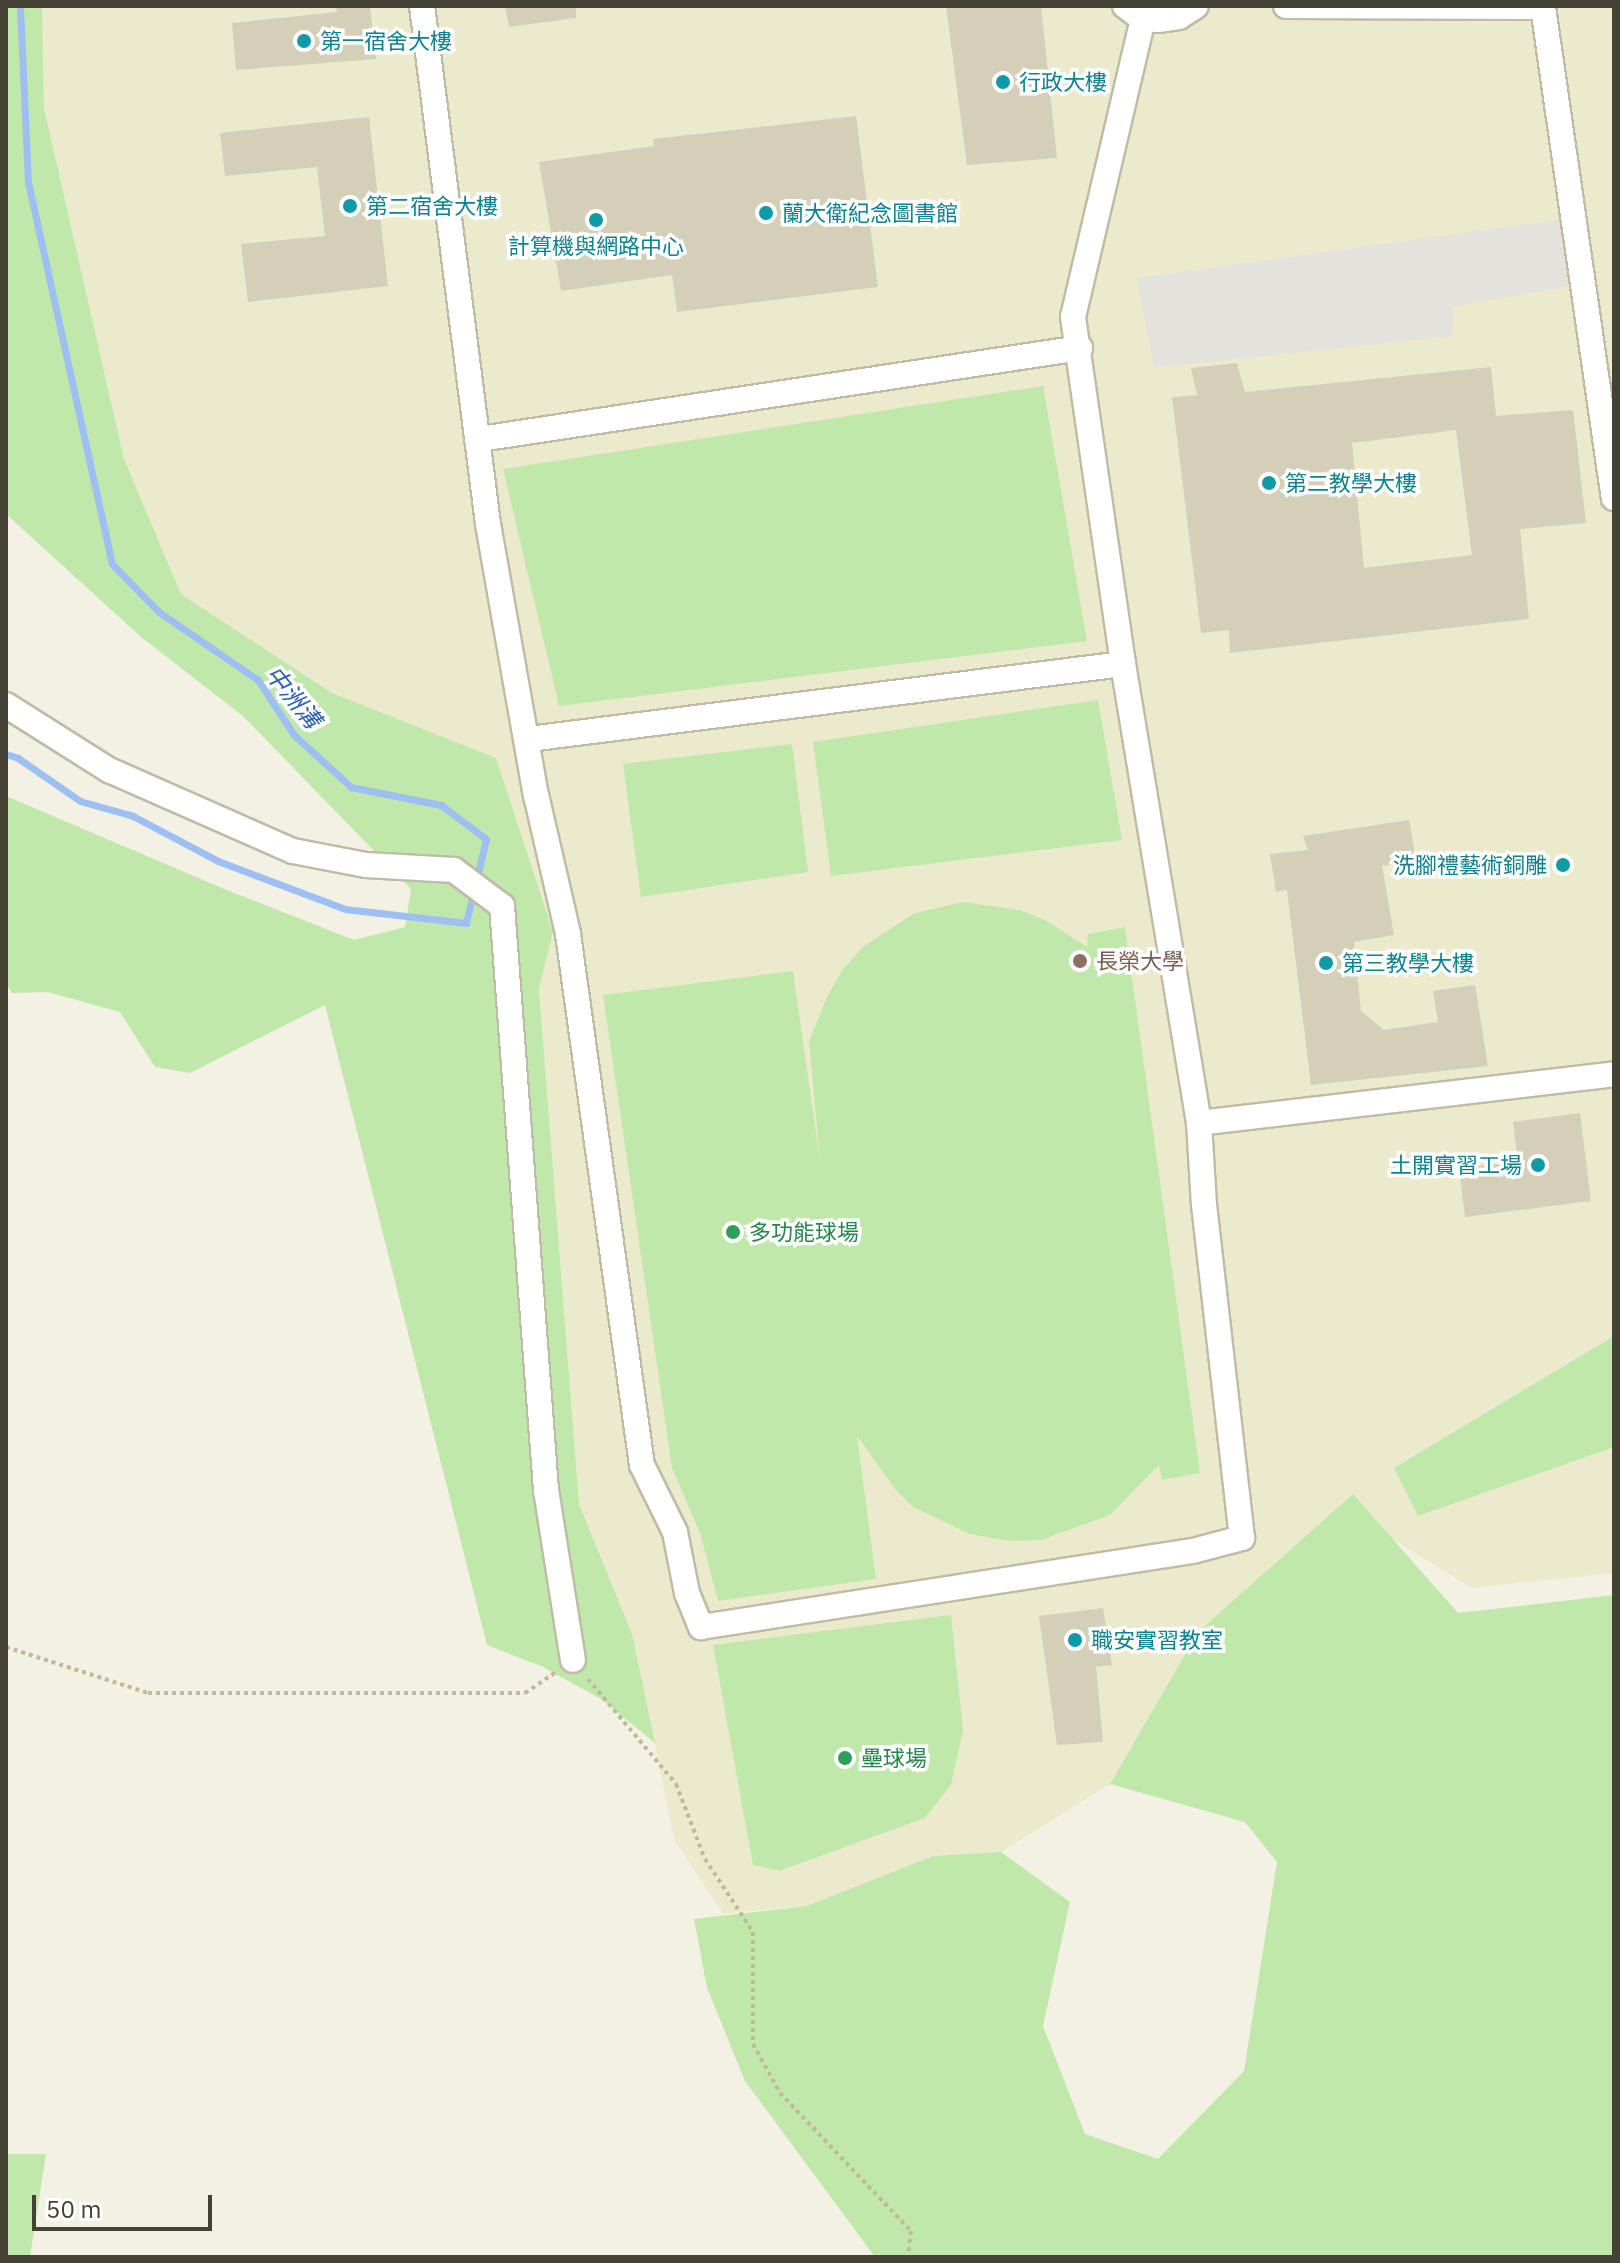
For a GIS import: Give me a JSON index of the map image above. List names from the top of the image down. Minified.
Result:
{"water":["中洲溝"],"places":["第一宿舍大樓","行政大樓","第二宿舍大樓","蘭大衛紀念圖書館","計算機與網路中心","第二教學大樓","洗腳禮藝術銅雕","長榮大學","第三教學大樓","土開實習工場","多功能球場","職安實習教室","壘球場"],"scale_bar":"50 m"}
